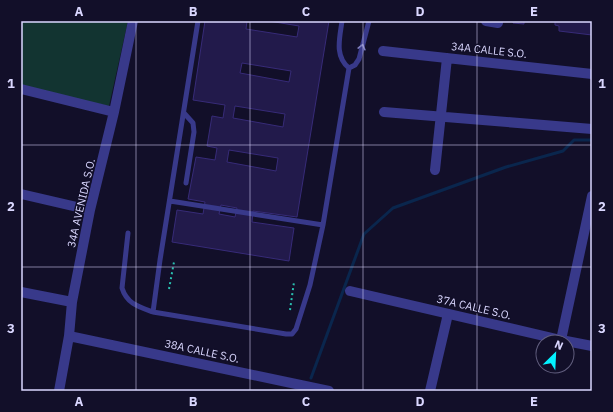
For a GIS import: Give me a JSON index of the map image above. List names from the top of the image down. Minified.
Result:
{"streets":{"street":["34A CALLE S.O.","34A AVENIDA S.O.","37A CALLE S.O.","38A CALLE S.O."]},"crossings":[["34A AVENIDA S.O.","38A CALLE S.O."]],"north":"top right","grid":{"columns":["A","B","C","D","E"],"rows":["1","2","3"]}}
